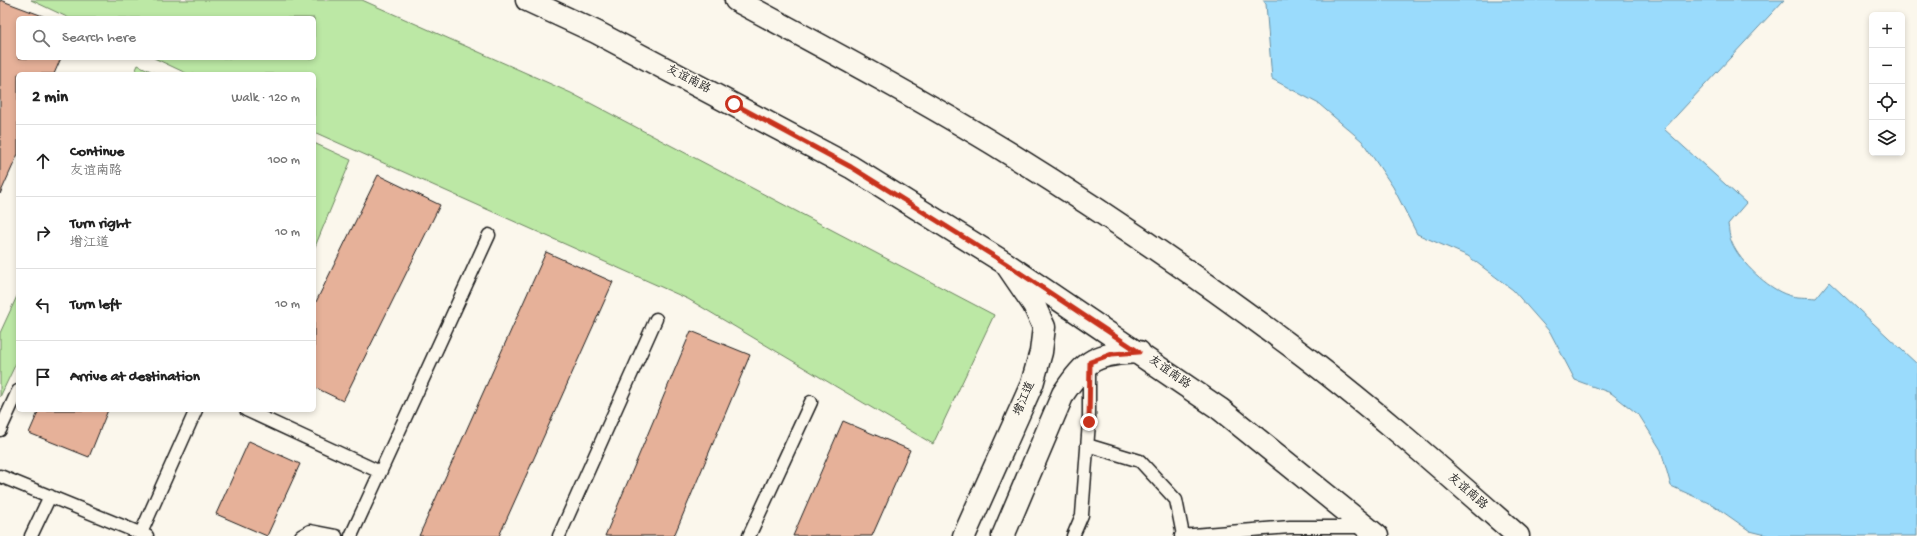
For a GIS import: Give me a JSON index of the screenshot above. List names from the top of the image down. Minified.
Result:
{"streets":{"main road":["友谊南路","增江道"]},"crossings":[["友谊南路","增江道"]],"page":{"map_buttons":["+","−"],"search":"Search here","heading":["2 min","Walk · 120 m"],"list":[["Continue","友谊南路","100 m"],["Turn right","增江道","10 m"],["Turn left","10 m"],"Arrive at destination"]}}
